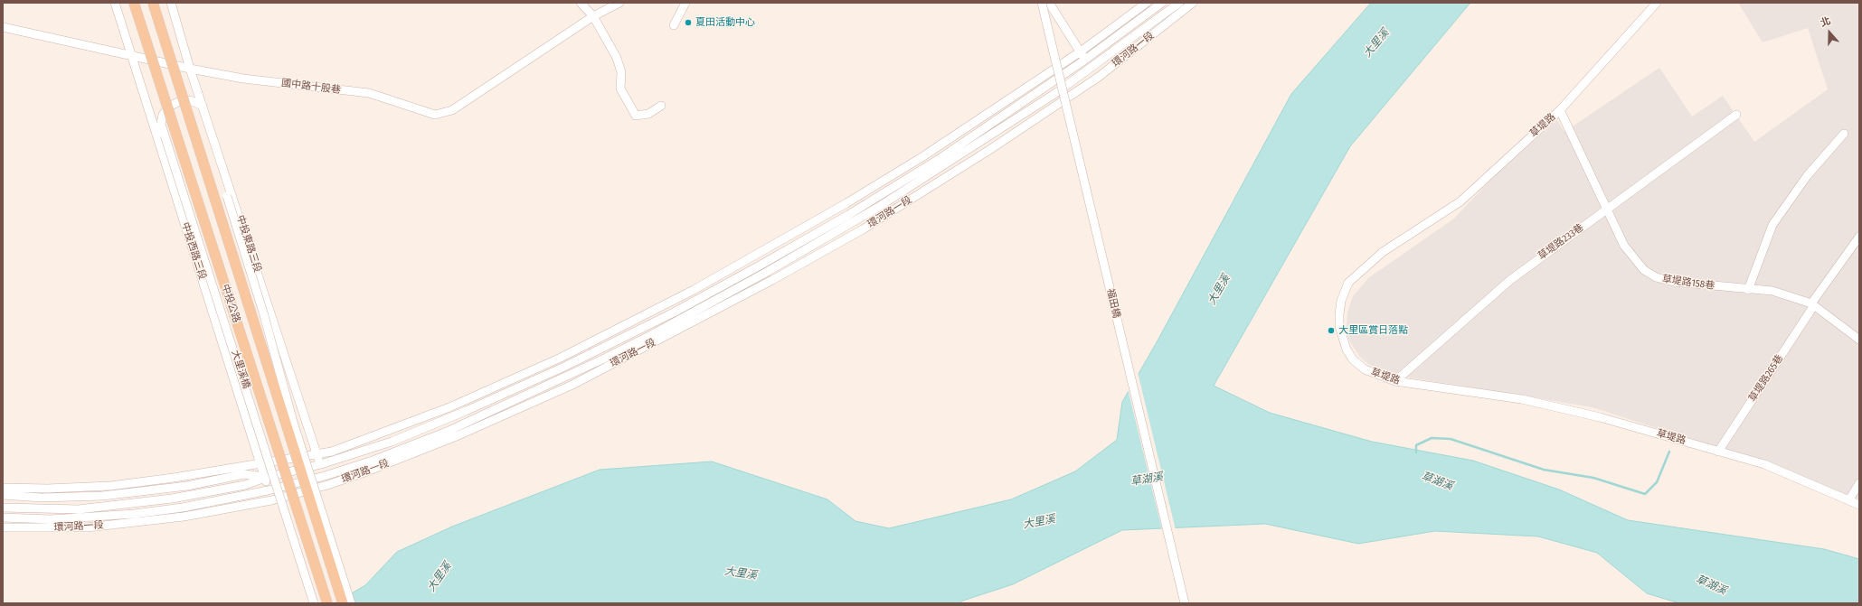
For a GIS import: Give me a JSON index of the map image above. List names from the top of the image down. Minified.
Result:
{"streets":{"main road":["中投公路"],"street":["環河路一段","國中路十股巷","草堤路","草堤路233巷","中投東路三段","中投西路三段","草堤路158巷","福田橋","大里溪橋","草堤路265巷"]},"crossings":[["環河路一段","中投東路三段"],["環河路一段","中投西路三段"],["國中路十股巷","中投東路三段"],["國中路十股巷","中投西路三段"],["草堤路","草堤路233巷"],["草堤路","草堤路158巷"],["草堤路","草堤路265巷"],["草堤路233巷","草堤路158巷"],["草堤路158巷","草堤路265巷"]],"water":["大里溪","草湖溪"],"places":["夏田活動中心","大里區賞日落點"],"north":"top"}
